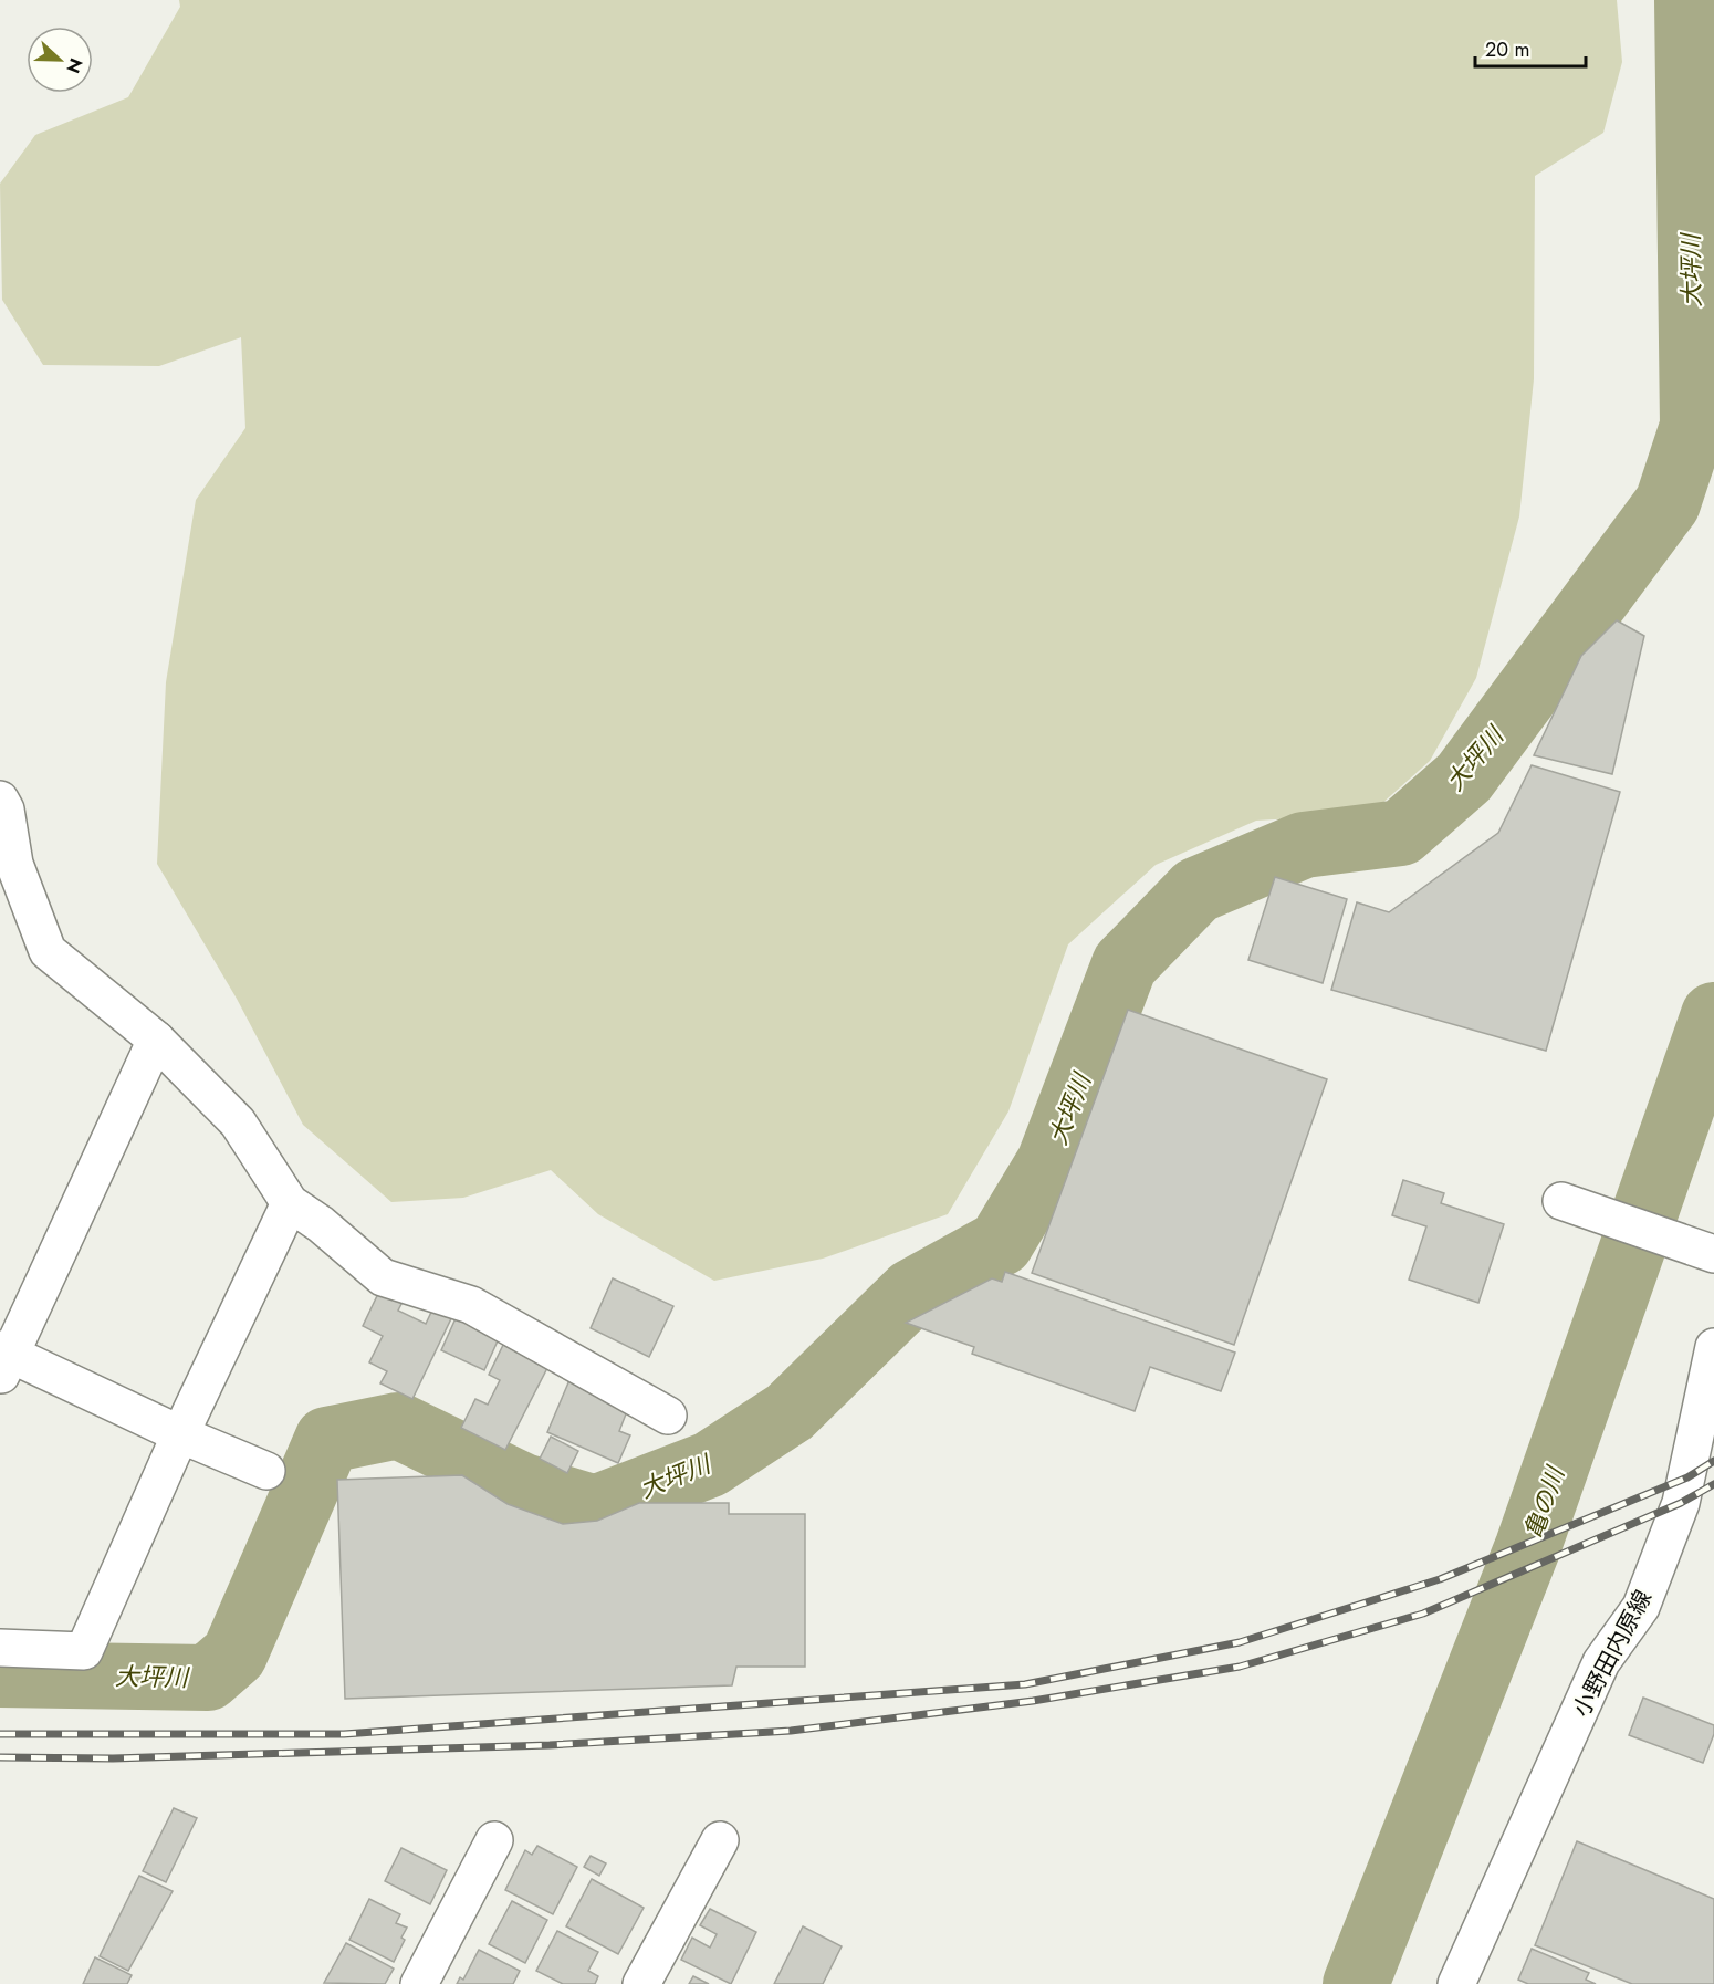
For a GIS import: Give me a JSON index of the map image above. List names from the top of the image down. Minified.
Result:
{"streets":{"street":["小野田内原線"]},"water":["大坪川","亀の川"],"scale_bar":"20 m","north":"right"}
